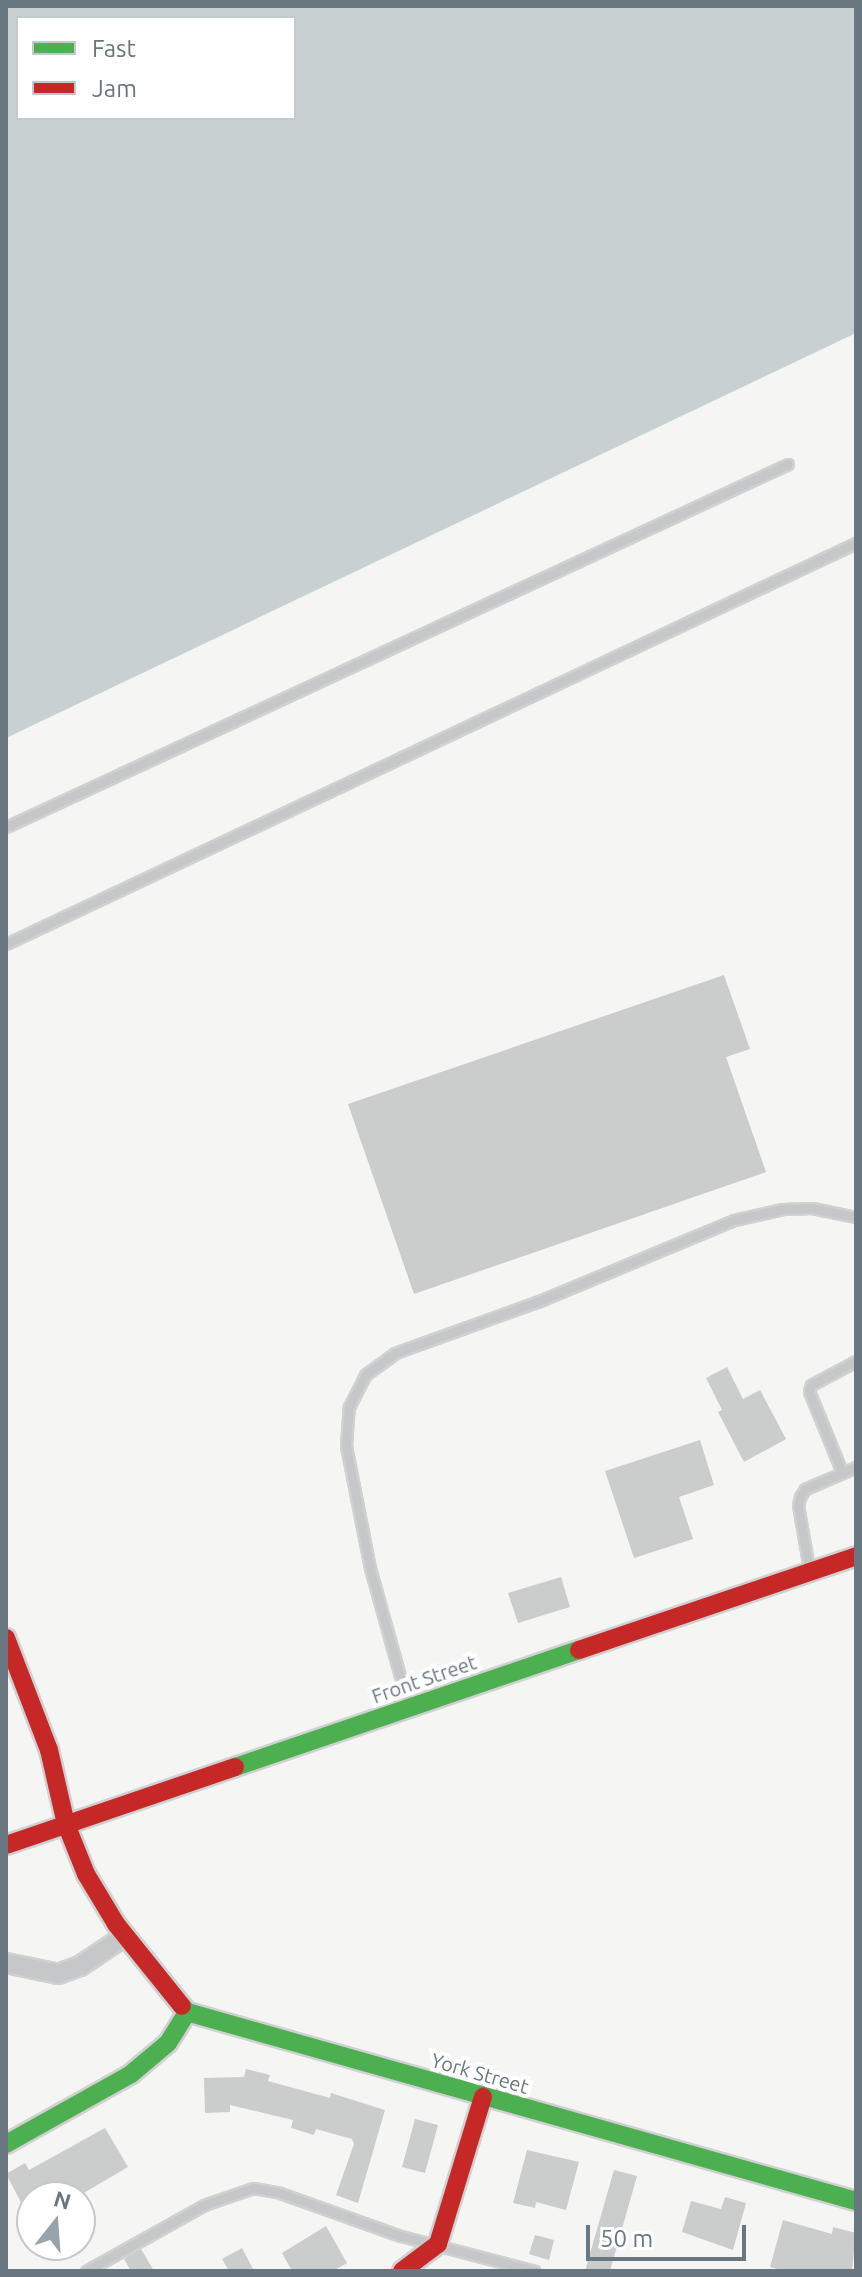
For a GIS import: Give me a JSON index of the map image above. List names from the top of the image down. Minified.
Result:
{"streets":{"street":["Front Street","York Street"]},"legend":["Fast","Jam"],"scale_bar":"50 m","north":"top"}
